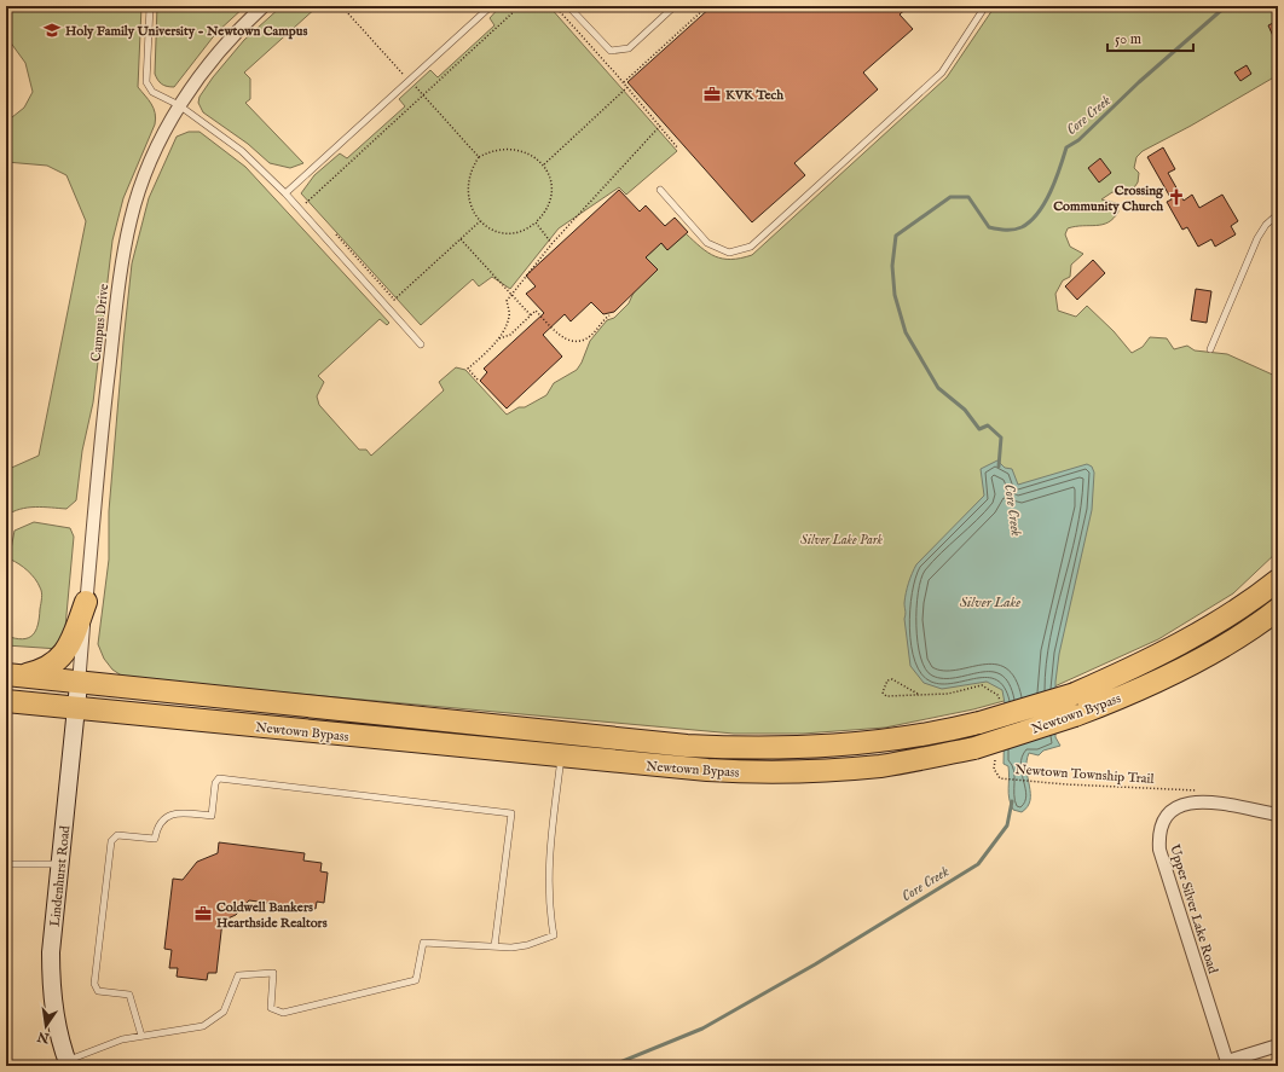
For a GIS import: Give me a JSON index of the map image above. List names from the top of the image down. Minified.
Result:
{"streets":{"highway":["Newtown Bypass"],"street":["Campus Drive","Lindenhurst Road","Upper Silver Lake Road"],"path":["Newtown Township Trail"]},"crossings":[["Campus Drive","Newtown Bypass"],["Campus Drive","Lindenhurst Road"],["Newtown Bypass","Lindenhurst Road"]],"water":["Core Creek","Silver Lake"],"parks":["Silver Lake Park"],"places":{"school or university":["Holy Family University - Newtown Campus"],"office":["KVK Tech","Coldwell Bankers Hearthside Realtors"],"church":["Crossing Community Church"]},"scale_bar":"50 m","north":"bottom"}
